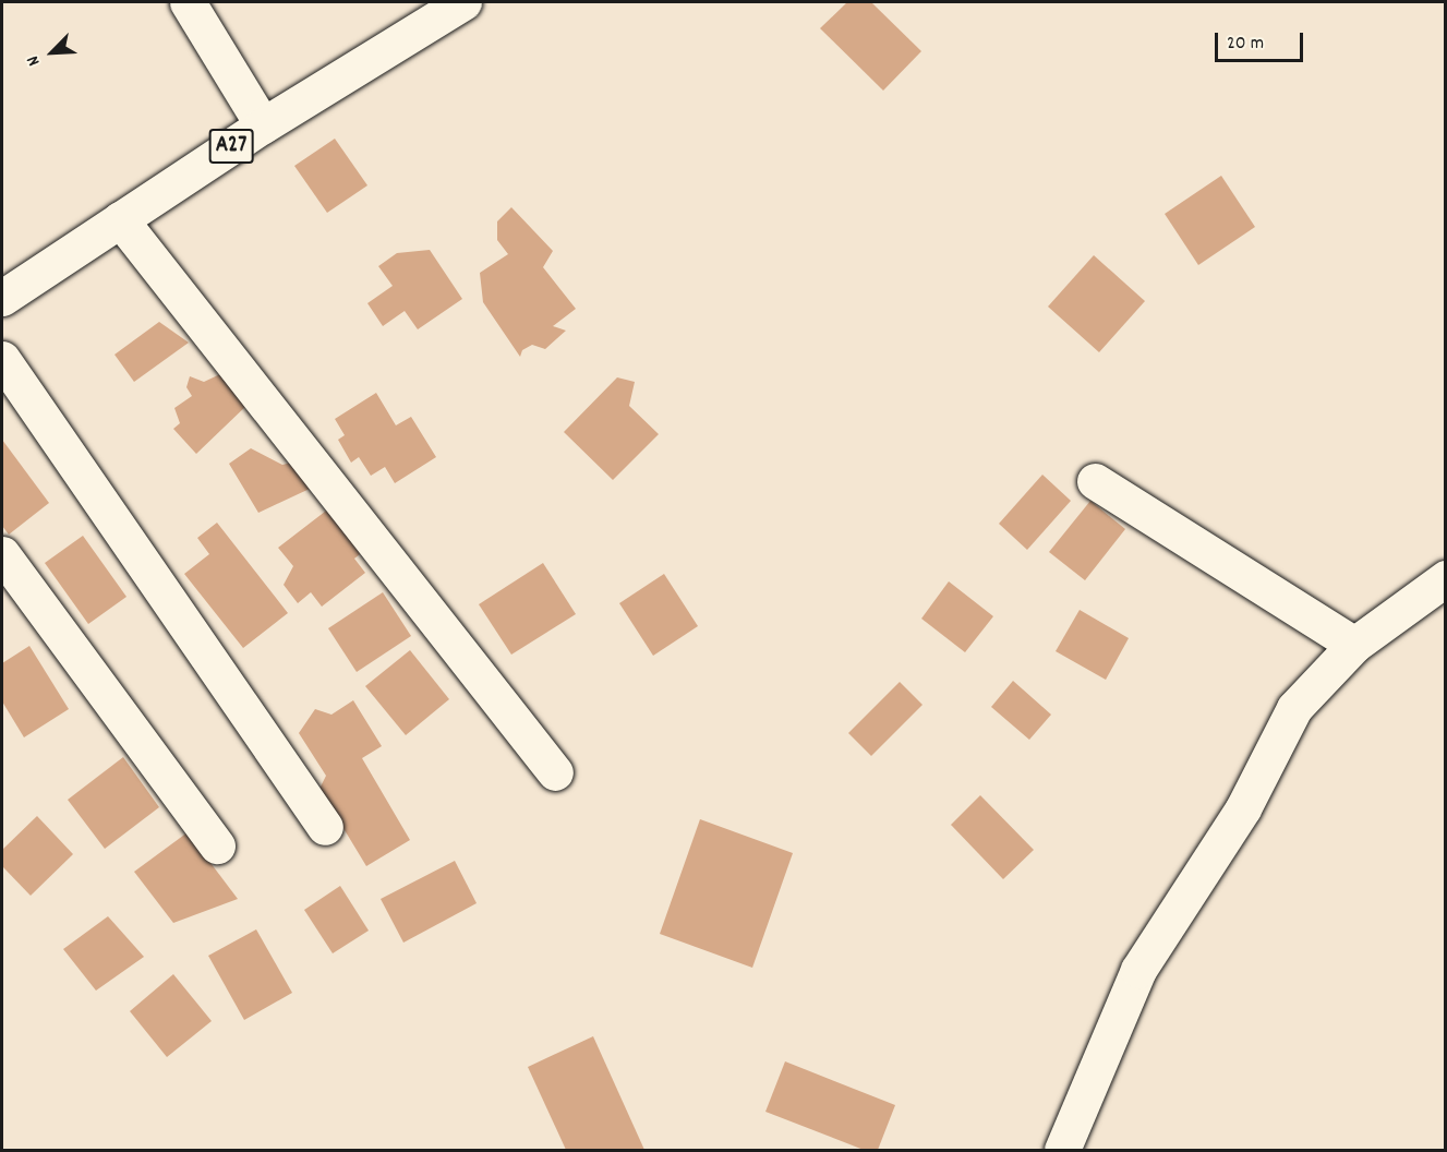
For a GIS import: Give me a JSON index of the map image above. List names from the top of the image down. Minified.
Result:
{"streets":{"main road":["A27"]},"scale_bar":"20 m","north":"bottom left"}
